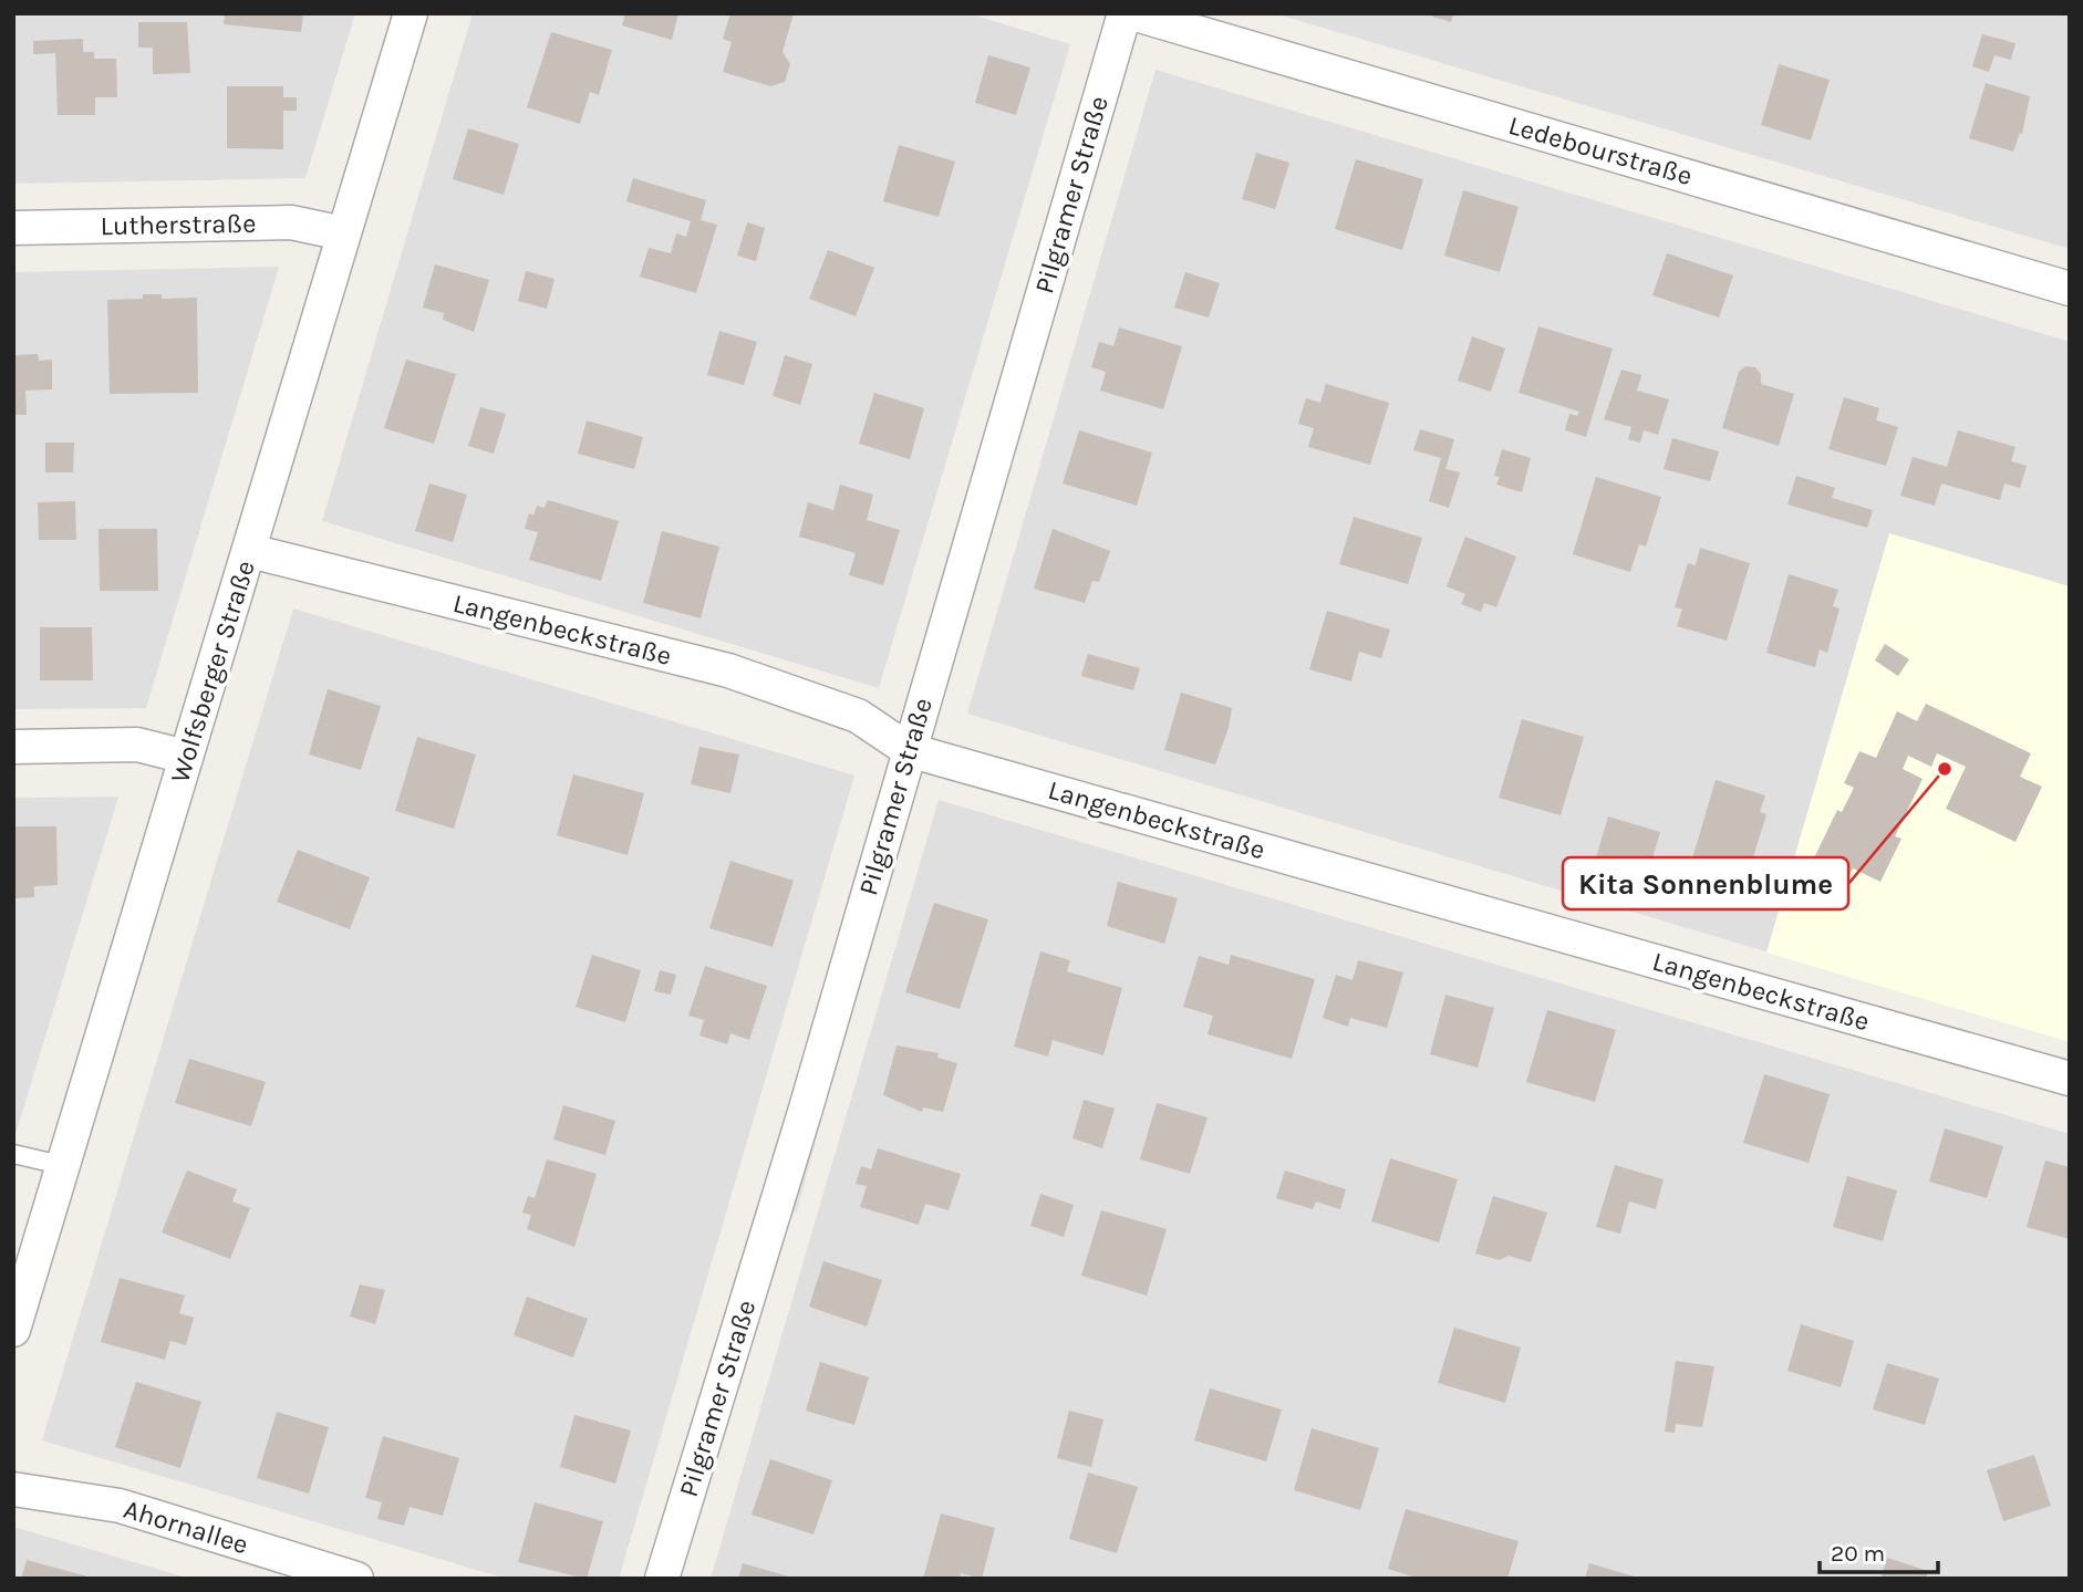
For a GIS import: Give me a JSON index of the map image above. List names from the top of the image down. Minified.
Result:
{"streets":{"street":["Ledebourstraße","Pilgramer Straße","Lutherstraße","Langenbeckstraße","Wolfsberger Straße","Ahornallee"]},"crossings":[["Pilgramer Straße","Langenbeckstraße"],["Lutherstraße","Wolfsberger Straße"],["Langenbeckstraße","Wolfsberger Straße"]],"places":["Kita Sonnenblume"],"scale_bar":"20 m"}
